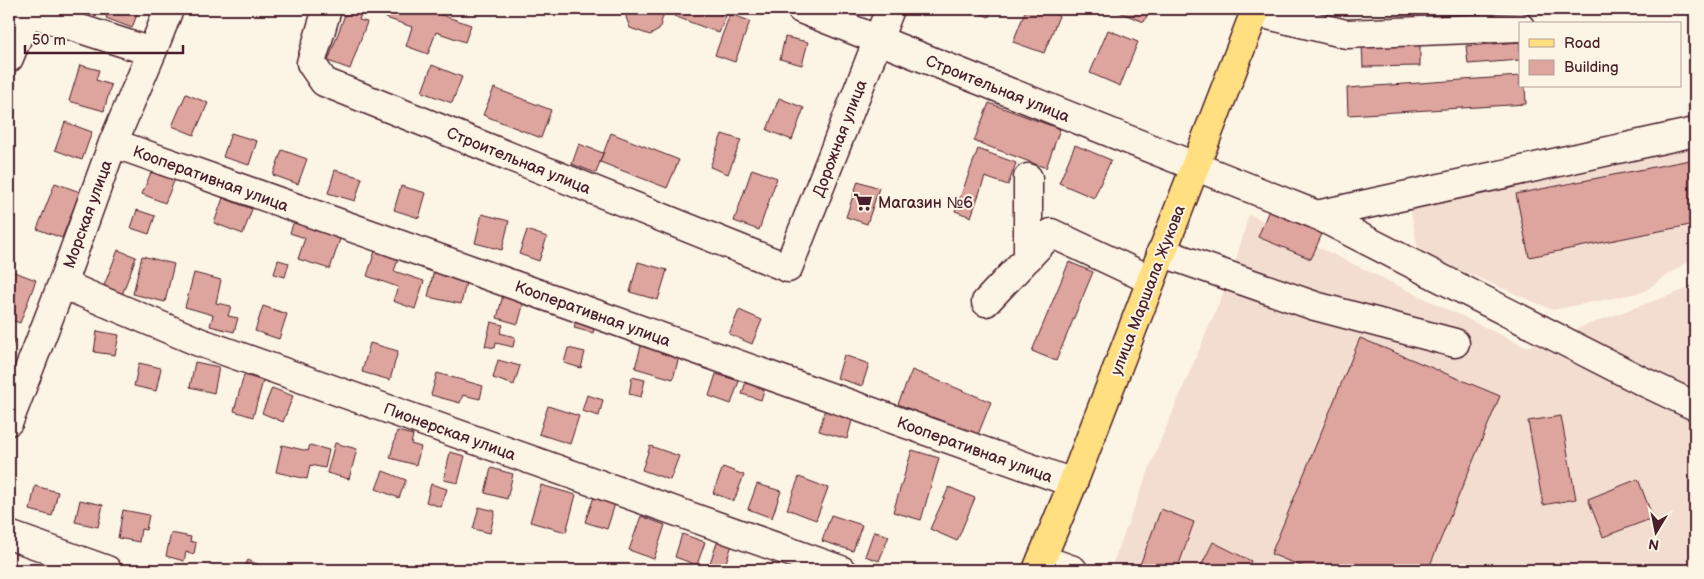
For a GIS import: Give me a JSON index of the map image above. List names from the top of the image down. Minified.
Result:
{"streets":{"main road":["улица Маршала Жукова"],"street":["Строительная улица","Дорожная улица","Кооперативная улица","Морская улица","Пионерская улица"]},"crossings":[["Строительная улица","Дорожная улица"],["Строительная улица","улица Маршала Жукова"],["Кооперативная улица","Морская улица"],["Кооперативная улица","улица Маршала Жукова"],["Морская улица","Пионерская улица"]],"places":{"supermarket":["Магазин №6"]},"legend":["Road","Building"],"scale_bar":"50 m","north":"bottom"}
